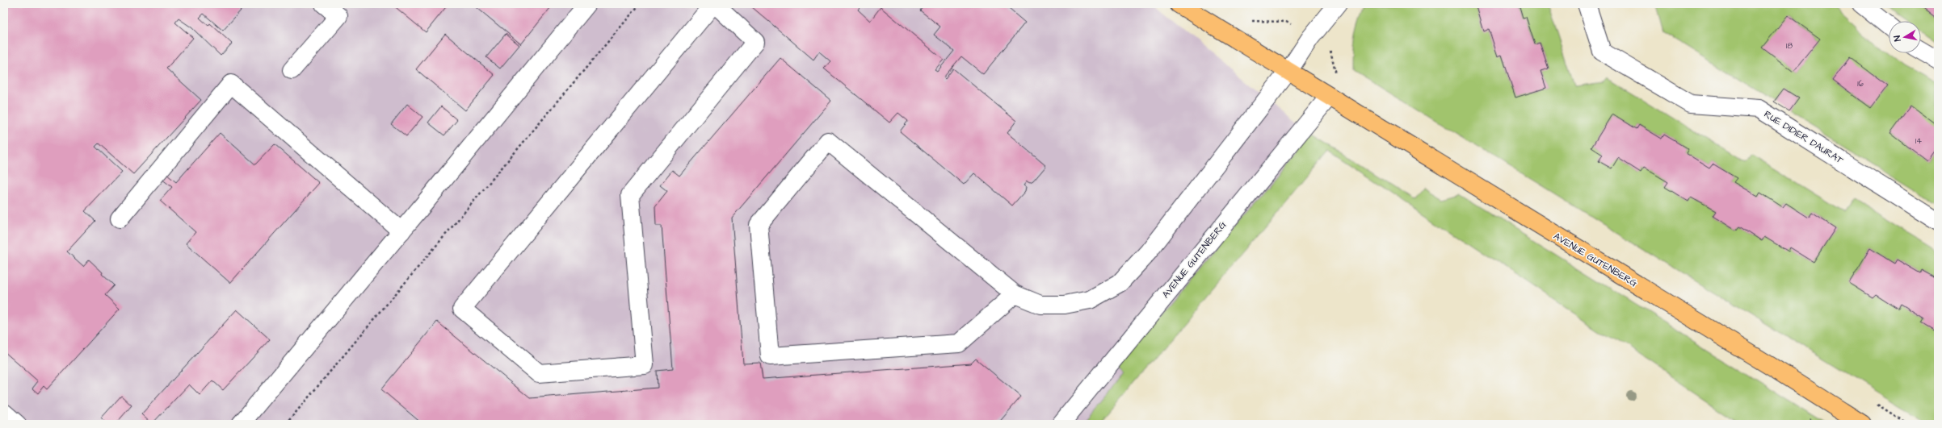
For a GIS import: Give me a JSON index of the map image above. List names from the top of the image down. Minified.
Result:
{"streets":{"main road":["AVENUE GUTENBERG"],"street":["RUE DIDIER DAURAT"]},"house_numbers":["18","16","14"],"north":"left"}
